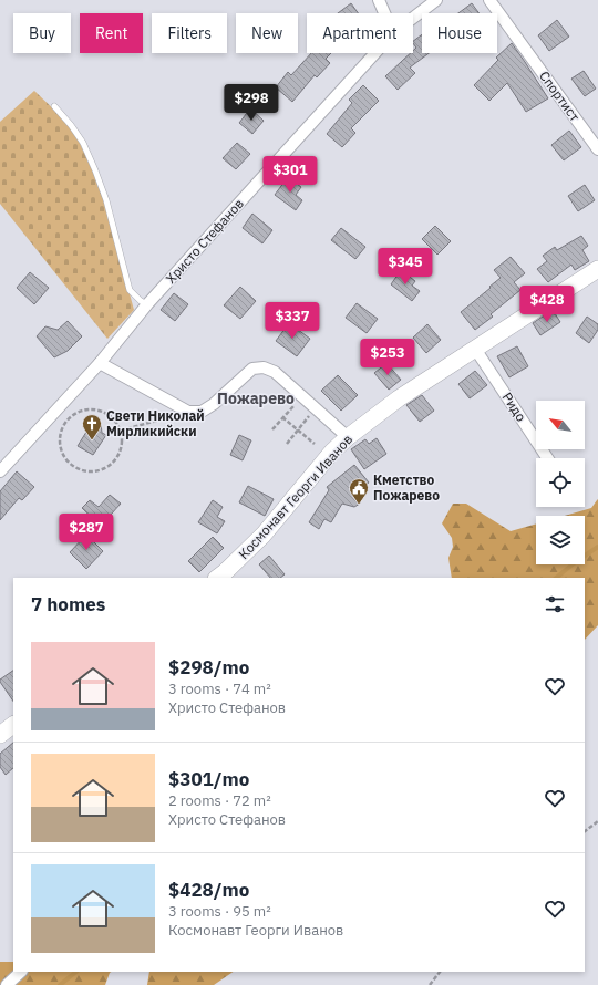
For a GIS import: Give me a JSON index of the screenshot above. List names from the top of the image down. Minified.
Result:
{"streets":{"street":["Спортист","Христо Стефанов","Ридо","Космонавт Георги Иванов"]},"crossings":[["Ридо","Космонавт Георги Иванов"]],"districts":["Пожарево"],"places":{"church":["Свети Николай Мирликийски"],"public building":["Кметство Пожарево"]},"north":"top left","page":{"chip":["Buy","Rent","Filters","New","Apartment","House"],"price":["$298","$301","$345","$428","$337","$253","$287"],"heading":"7 homes","list":[{"name":"$298/mo","note":"3 rooms · 74 m² · Христо Стефанов"},{"name":"$301/mo","note":"2 rooms · 72 m² · Христо Стефанов"},{"name":"$428/mo","note":"3 rooms · 95 m² · Космонавт Георги Иванов"}]}}
